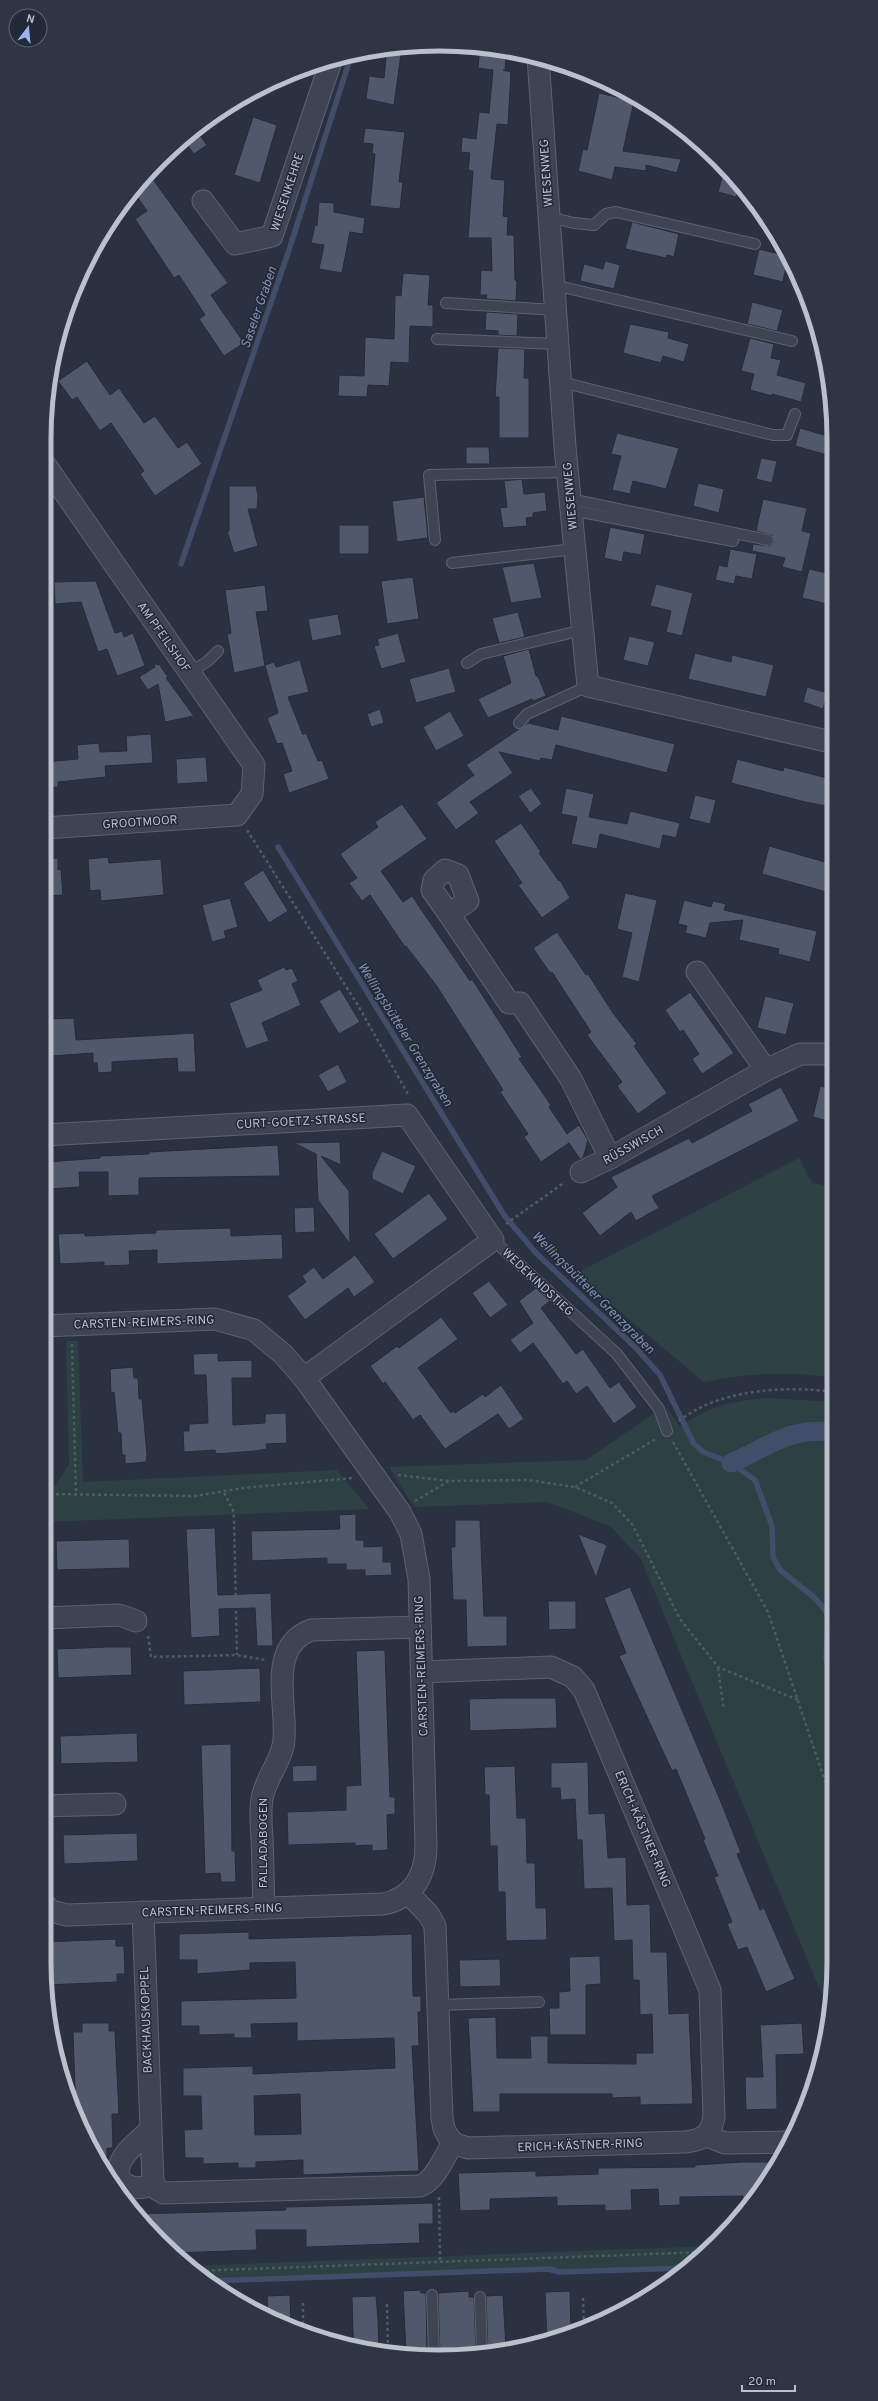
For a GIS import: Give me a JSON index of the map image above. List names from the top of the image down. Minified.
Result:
{"streets":{"street":["WIESENWEG","WIESENKEHRE","AM PFEILSHOF","GROOTMOOR","CURT-GOETZ-STRASSE","RÜSSWISCH","WEDEKINDSTIEG","CARSTEN-REIMERS-RING","ERICH-KÄSTNER-RING","FALLADABOGEN","BACKHAUSKOPPEL"]},"crossings":[["AM PFEILSHOF","GROOTMOOR"],["WEDEKINDSTIEG","CARSTEN-REIMERS-RING"],["CARSTEN-REIMERS-RING","ERICH-KÄSTNER-RING"],["CARSTEN-REIMERS-RING","FALLADABOGEN"],["CARSTEN-REIMERS-RING","BACKHAUSKOPPEL"]],"water":["Saseler Graben","Wellingsbütteler Grenzgraben"],"scale_bar":"20 m","north":"top"}
